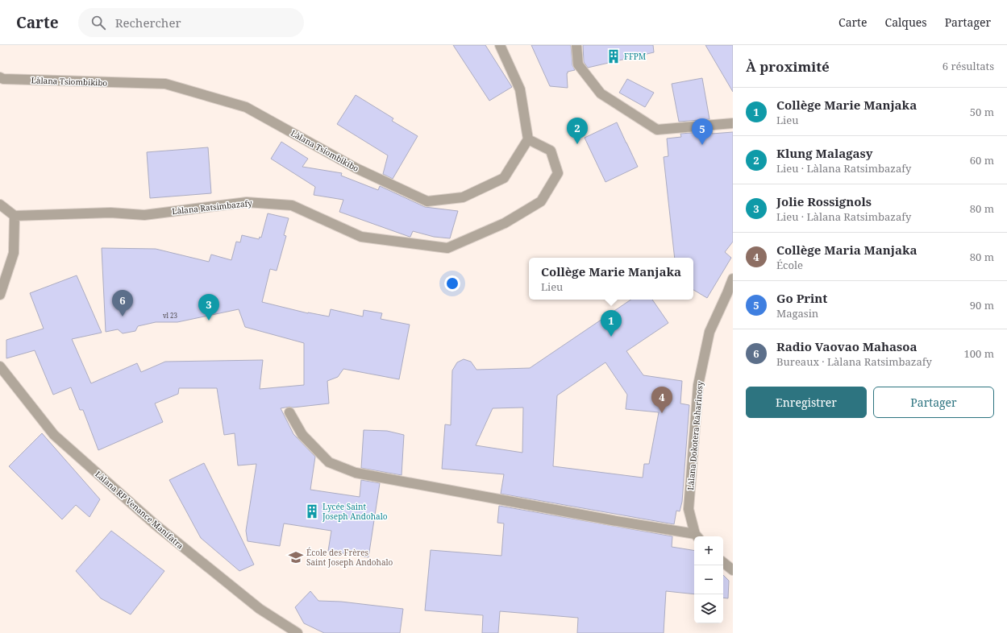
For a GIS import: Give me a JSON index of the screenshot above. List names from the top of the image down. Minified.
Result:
{"streets":{"street":["Làlana Tsiombikibo","Làlana Ratsimbazafy","Làlana Dokotera Raharinosy","Làlana RP Venance Manifatra"]},"crossings":[["Làlana Tsiombikibo","Làlana Ratsimbazafy"]],"places":{"building":["FFPM","Lycée Saint Joseph Andohalo"],"school or university":["École des Frères Saint Joseph Andohalo"]},"house_numbers":["vl 23"],"page":{"header":"Carte","search":"Rechercher","nav":["Carte","Calques","Partager"],"heading":["À proximité","6 résultats"],"list":[{"mark":"1","name":"Collège Marie Manjaka","note":"Lieu","value":"50 m"},{"mark":"2","name":"Klung Malagasy","note":"Lieu · Làlana Ratsimbazafy","value":"60 m"},{"mark":"3","name":"Jolie Rossignols","note":"Lieu · Làlana Ratsimbazafy","value":"80 m"},{"mark":"4","name":"Collège Maria Manjaka","note":"École","value":"80 m"},{"mark":"5","name":"Go Print","note":"Magasin","value":"90 m"},{"mark":"6","name":"Radio Vaovao Mahasoa","note":"Bureaux · Làlana Ratsimbazafy","value":"100 m"}],"pins":["2","5","6","3","1","4"],"popup":["Collège Marie Manjaka","Lieu"],"buttons":["Enregistrer","Partager"],"map_buttons":["+","−"]}}
